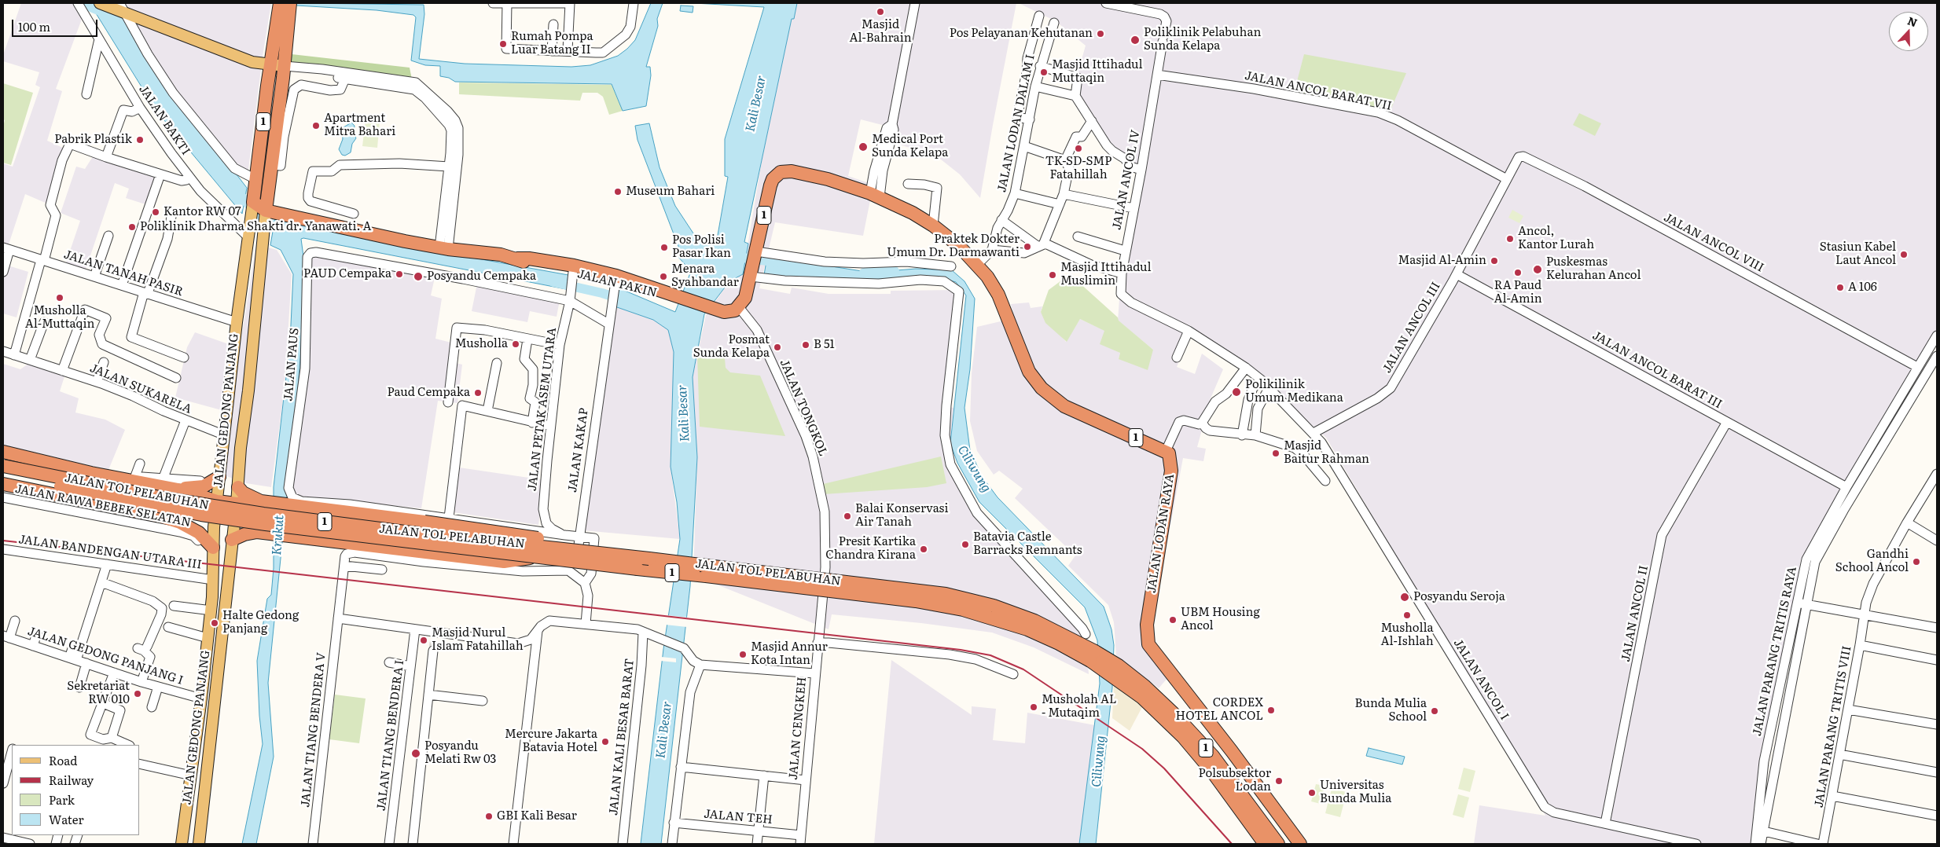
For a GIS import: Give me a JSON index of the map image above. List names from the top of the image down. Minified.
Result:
{"streets":{"highway":["1","JALAN PAKIN","JALAN GEDONG PANJANG","JALAN TOL PELABUHAN","JALAN LODAN RAYA"],"street":["JALAN ANCOL BARAT VII","JALAN BAKTI","JALAN LODAN DALAM I","JALAN ANCOL IV","JALAN ANCOL VIII","JALAN TANAH PASIR","JALAN ANCOL III","JALAN PAUS","JALAN ANCOL BARAT III","JALAN SUKARELA","JALAN TONGKOL","JALAN PETAK ASEM UTARA","JALAN KAKAP","JALAN RAWA BEBEK SELATAN","JALAN BANDENGAN UTARA III","JALAN ANCOL II","JALAN PARANG TRITIS RAYA","JALAN GEDONG PANJANG I","JALAN ANCOL I","JALAN PARANG TRITIS VIII","JALAN CENGKEH","JALAN TIANG BENDERA V","JALAN TIANG BENDERA I","JALAN KALI BESAR BARAT","JALAN TEH"]},"crossings":[["JALAN ANCOL BARAT VII","JALAN ANCOL IV"],["JALAN ANCOL BARAT VII","JALAN ANCOL VIII"],["JALAN ANCOL BARAT VII","JALAN ANCOL III"],["JALAN BAKTI","JALAN GEDONG PANJANG"],["1","JALAN PAKIN"],["1","JALAN TONGKOL"],["1","JALAN LODAN RAYA"],["JALAN ANCOL IV","JALAN ANCOL I"],["JALAN ANCOL VIII","JALAN ANCOL III"],["JALAN ANCOL VIII","JALAN PARANG TRITIS RAYA"],["JALAN TANAH PASIR","JALAN GEDONG PANJANG"],["JALAN PAKIN","JALAN TONGKOL"],["JALAN PAKIN","JALAN PETAK ASEM UTARA"],["JALAN PAKIN","JALAN GEDONG PANJANG"],["JALAN PAKIN","JALAN KAKAP"],["JALAN ANCOL III","JALAN ANCOL BARAT III"],["JALAN ANCOL III","JALAN ANCOL I"],["JALAN PAUS","JALAN PETAK ASEM UTARA"],["JALAN PAUS","JALAN KAKAP"],["JALAN ANCOL BARAT III","JALAN ANCOL II"],["JALAN ANCOL BARAT III","JALAN PARANG TRITIS RAYA"],["JALAN SUKARELA","JALAN GEDONG PANJANG"],["JALAN TONGKOL","JALAN CENGKEH"],["JALAN PETAK ASEM UTARA","JALAN KAKAP"],["JALAN GEDONG PANJANG","JALAN RAWA BEBEK SELATAN"],["JALAN GEDONG PANJANG","JALAN BANDENGAN UTARA III"],["JALAN GEDONG PANJANG","JALAN GEDONG PANJANG I"],["JALAN KAKAP","JALAN TIANG BENDERA V"],["JALAN ANCOL II","JALAN ANCOL I"],["JALAN CENGKEH","JALAN TEH"]],"water":["Kali Besar","Ciliwung","Krukut"],"places":["Masjid Al-Bahrain","Pos Pelayanan Kehutanan","Poliklinik Pelabuhan Sunda Kelapa","Rumah Pompa Luar Batang II","Masjid Ittihadul Muttaqin","Apartment Mitra Bahari","Pabrik Plastik","Medical Port Sunda Kelapa","TK-SD-SMP Fatahillah","Museum Bahari","Kantor RW 07","Poliklinik Dharma Shakti dr. Yanawati. A","Ancol, Kantor Lurah","Praktek Dokter Umum Dr. Darmawanti","Pos Polisi Pasar Ikan","Stasiun Kabel Laut Ancol","Masjid Al-Amin","Puskesmas Kelurahan Ancol","RA Paud Al-Amin","PAUD Cempaka","Masjid Ittihadul Muslimin","Posyandu Cempaka","Menara Syahbandar","A 106","Musholla Al-Muttaqin","Musholla","B 51","Posmat Sunda Kelapa","Polikilinik Umum Medikana","Paud Cempaka","Masjid Baitur Rahman","Balai Konservasi Air Tanah","Batavia Castle Barracks Remnants","Presit Kartika Chandra Kirana","Gandhi School Ancol","Posyandu Seroja","Musholla Al-Ishlah","UBM Housing Ancol","Halte Gedong Panjang","Masjid Nurul Islam Fatahillah","Masjid Annur Kota Intan","Sekretariat RW 010","Musholah AL - Mutaqim","CORDEX HOTEL ANCOL","Bunda Mulia School","Mercure Jakarta Batavia Hotel","Posyandu Melati Rw 03","Polsubsektor Lodan","Universitas Bunda Mulia","GBI Kali Besar"],"legend":["Road","Railway","Park","Water"],"scale_bar":"100 m","north":"top"}
